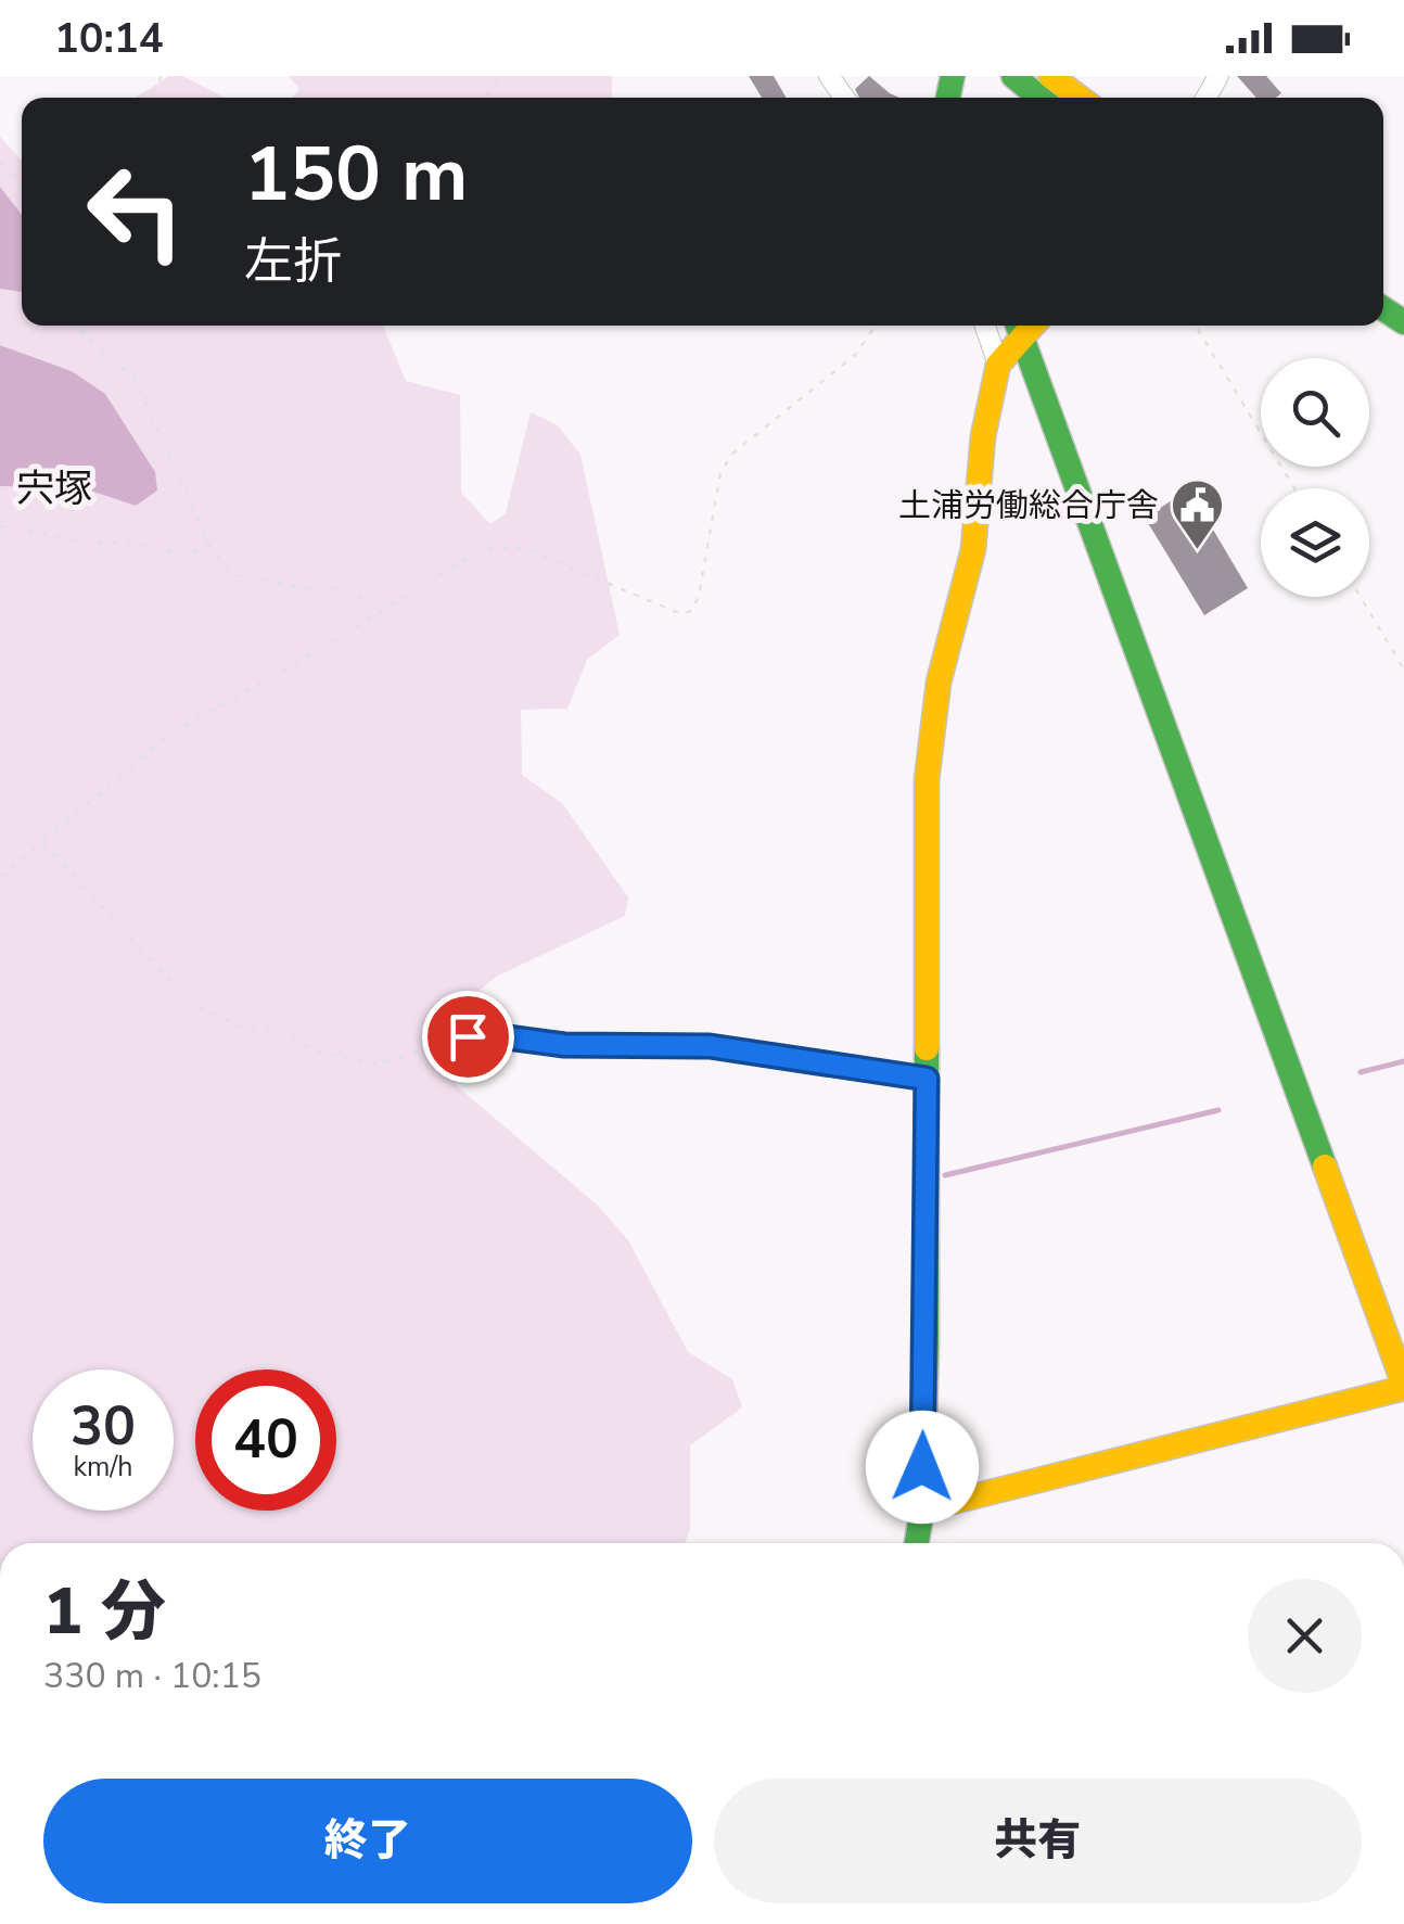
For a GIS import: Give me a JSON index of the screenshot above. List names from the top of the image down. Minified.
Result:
{"districts":["宍塚"],"places":{"public building":["土浦労働総合庁舎"]},"page":{"status":"10:14","turn":["150 m","左折"],"speed":"30 km/h","limit":"40","heading":["1 分","330 m · 10:15"],"buttons":["終了","共有"]}}
